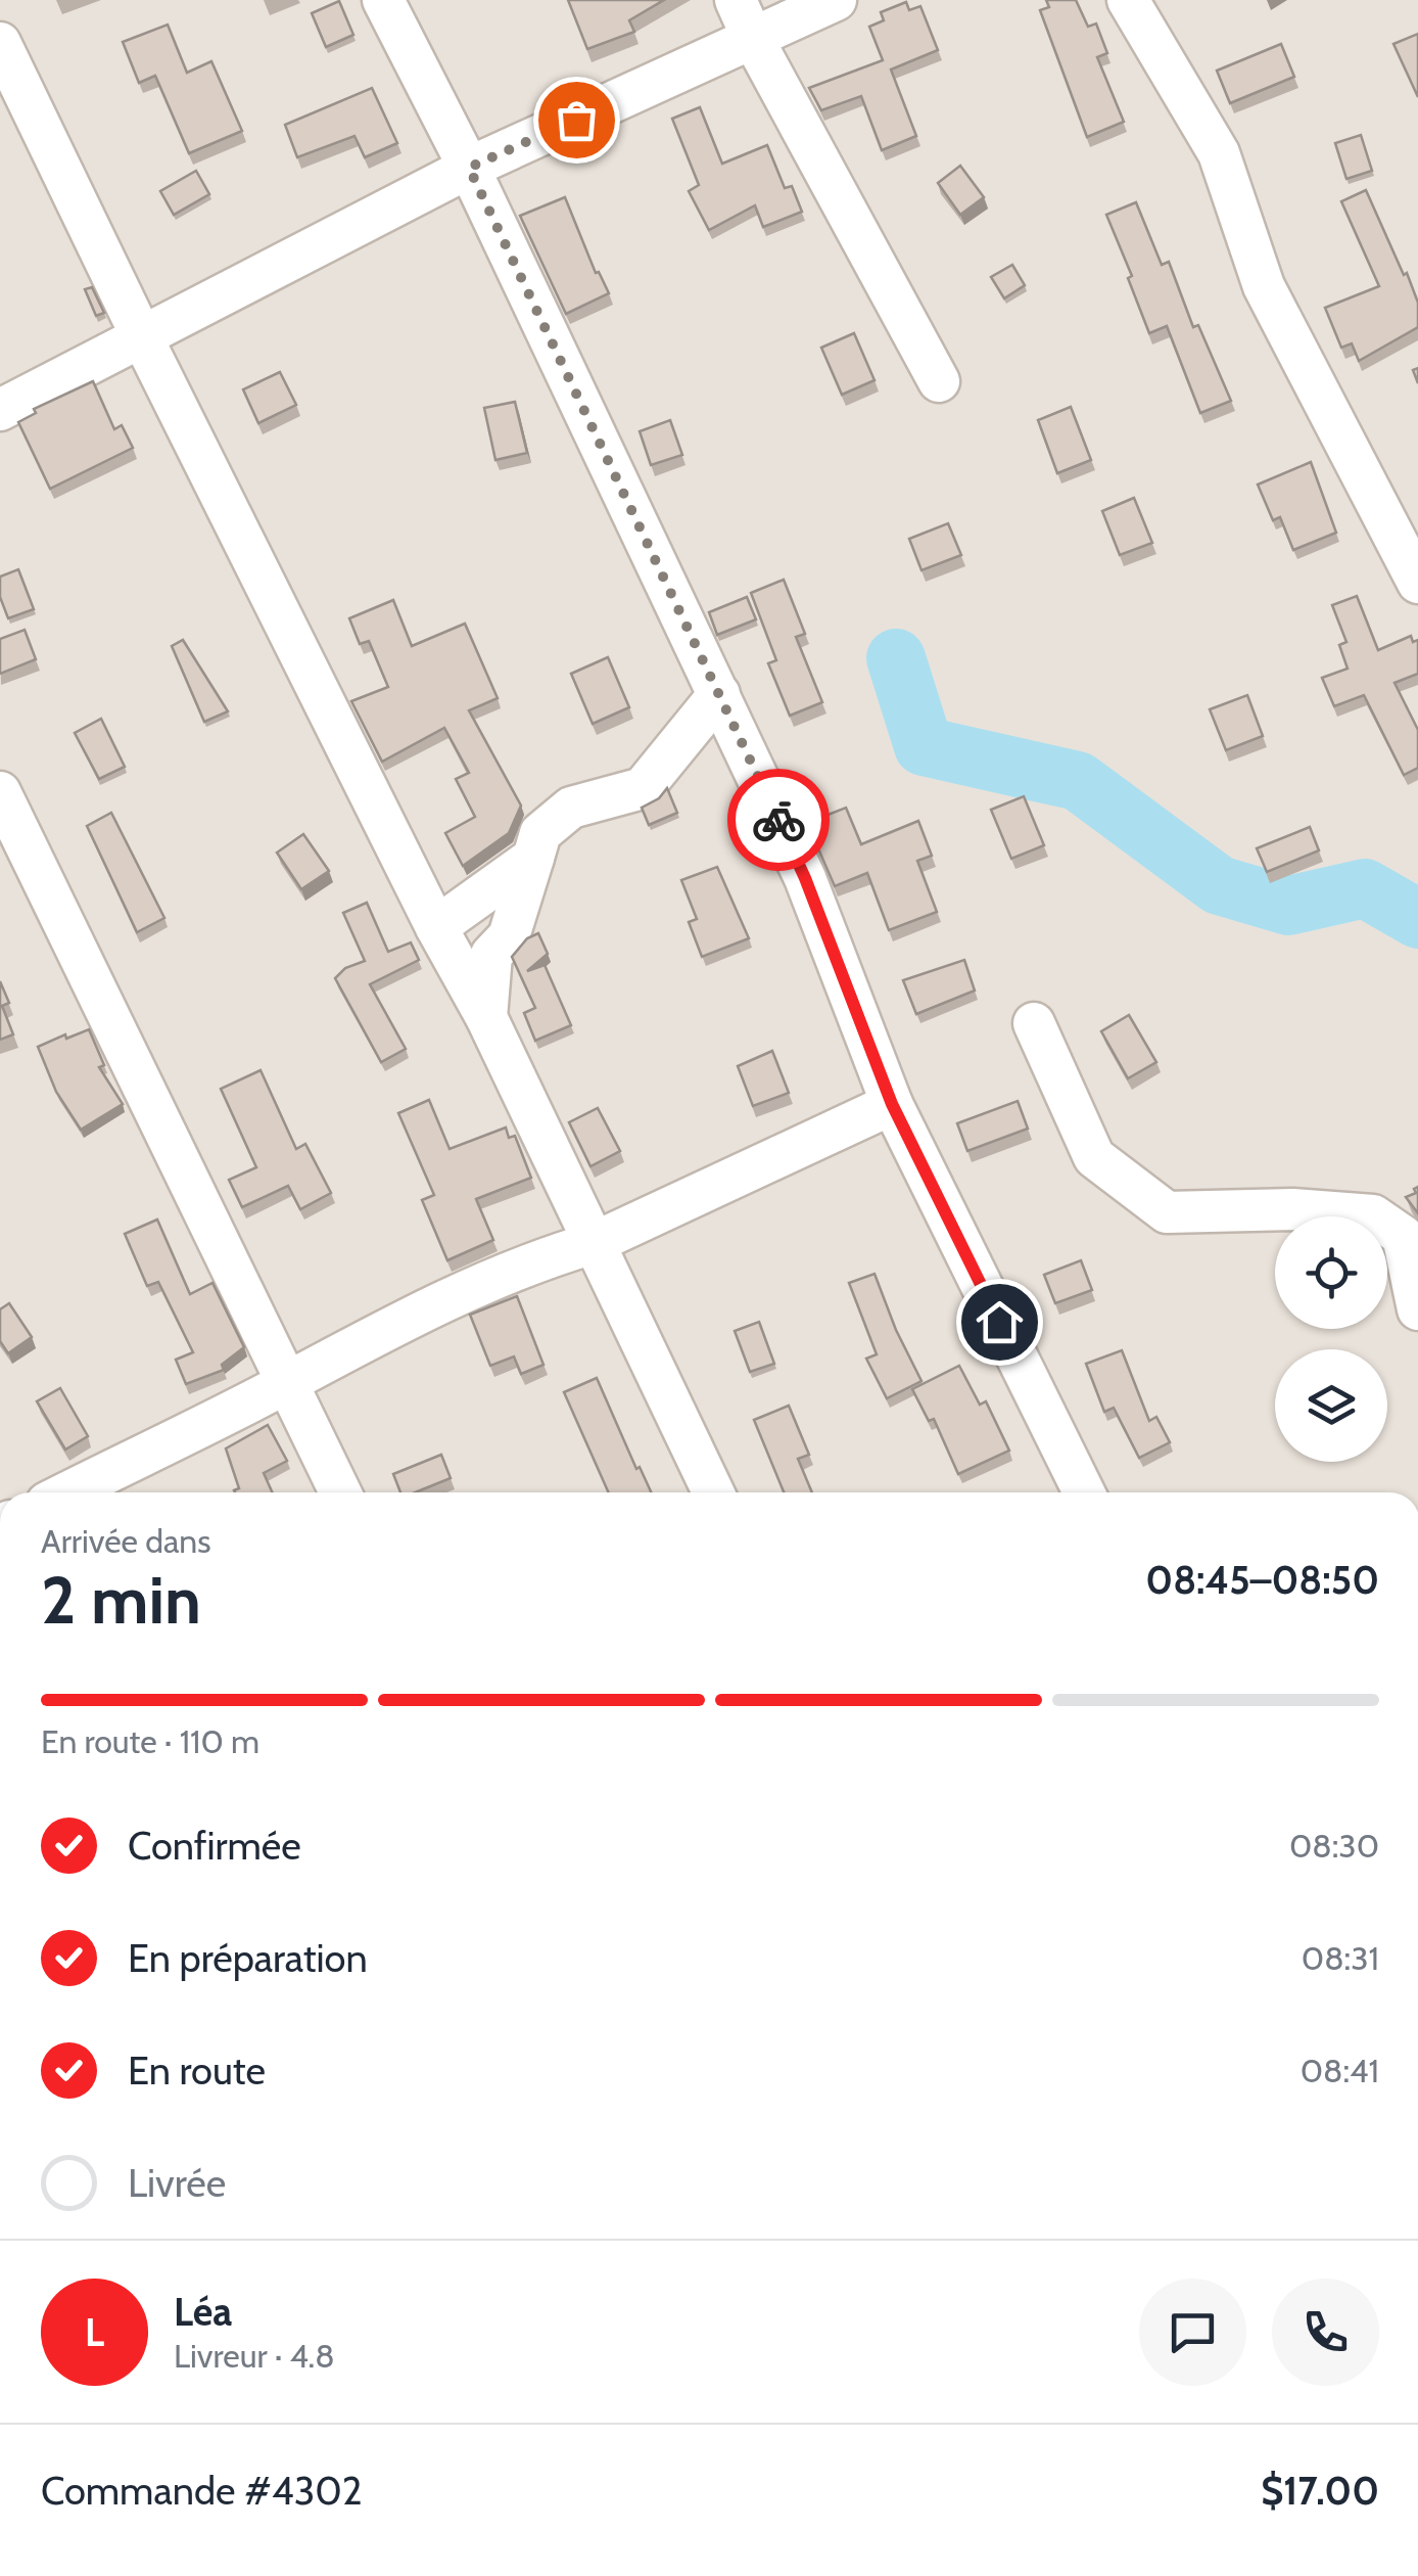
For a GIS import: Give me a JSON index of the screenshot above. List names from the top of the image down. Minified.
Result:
{"page":{"heading":["2 min","Arrivée dans","08:45–08:50"],"panel":["Léa","Livreur · 4.8","Commande #4302","$17.00"],"bar":"En route · 110 m","list":[["Confirmée","08:30"],["En préparation","08:31"],["En route","08:41"],"Livrée"],"round":"L"}}
